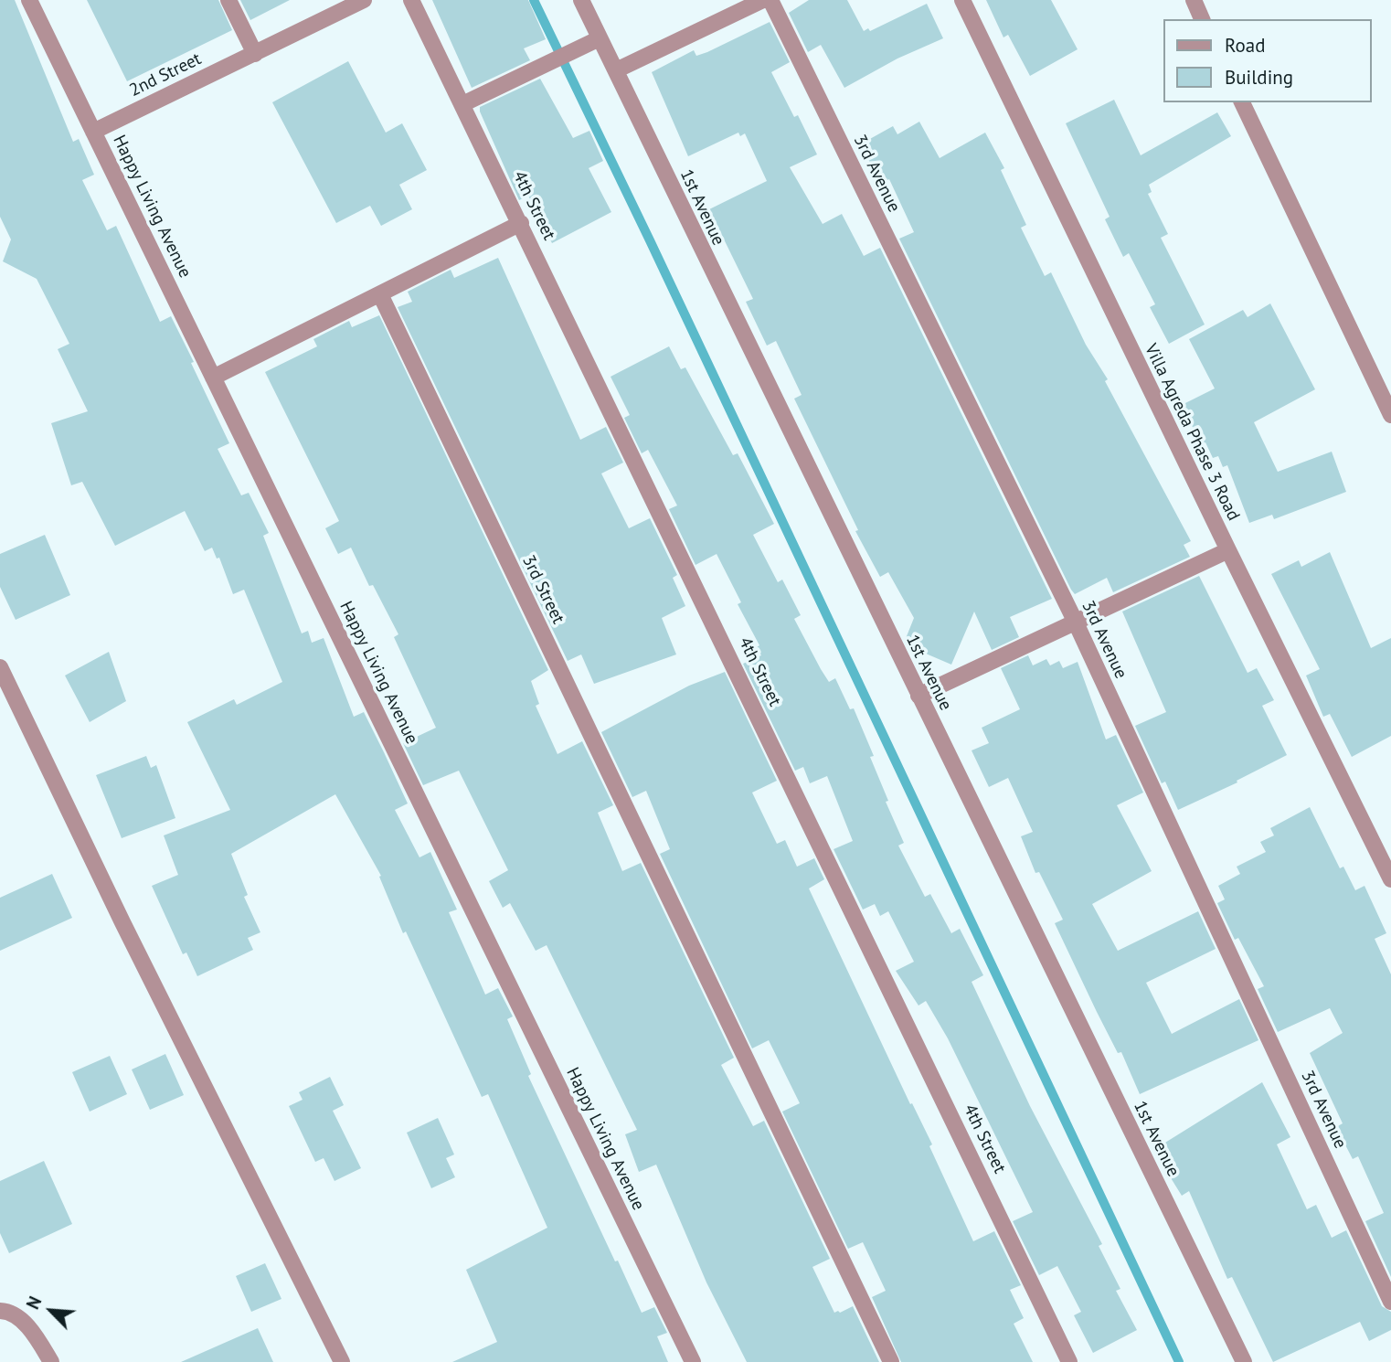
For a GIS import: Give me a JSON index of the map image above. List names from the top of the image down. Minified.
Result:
{"streets":{"street":["2nd Street","3rd Avenue","4th Street","Happy Living Avenue","1st Avenue","Villa Agreda Phase 3 Road","3rd Street"]},"crossings":[["2nd Street","Happy Living Avenue"]],"legend":["Road","Building"],"north":"top left"}
